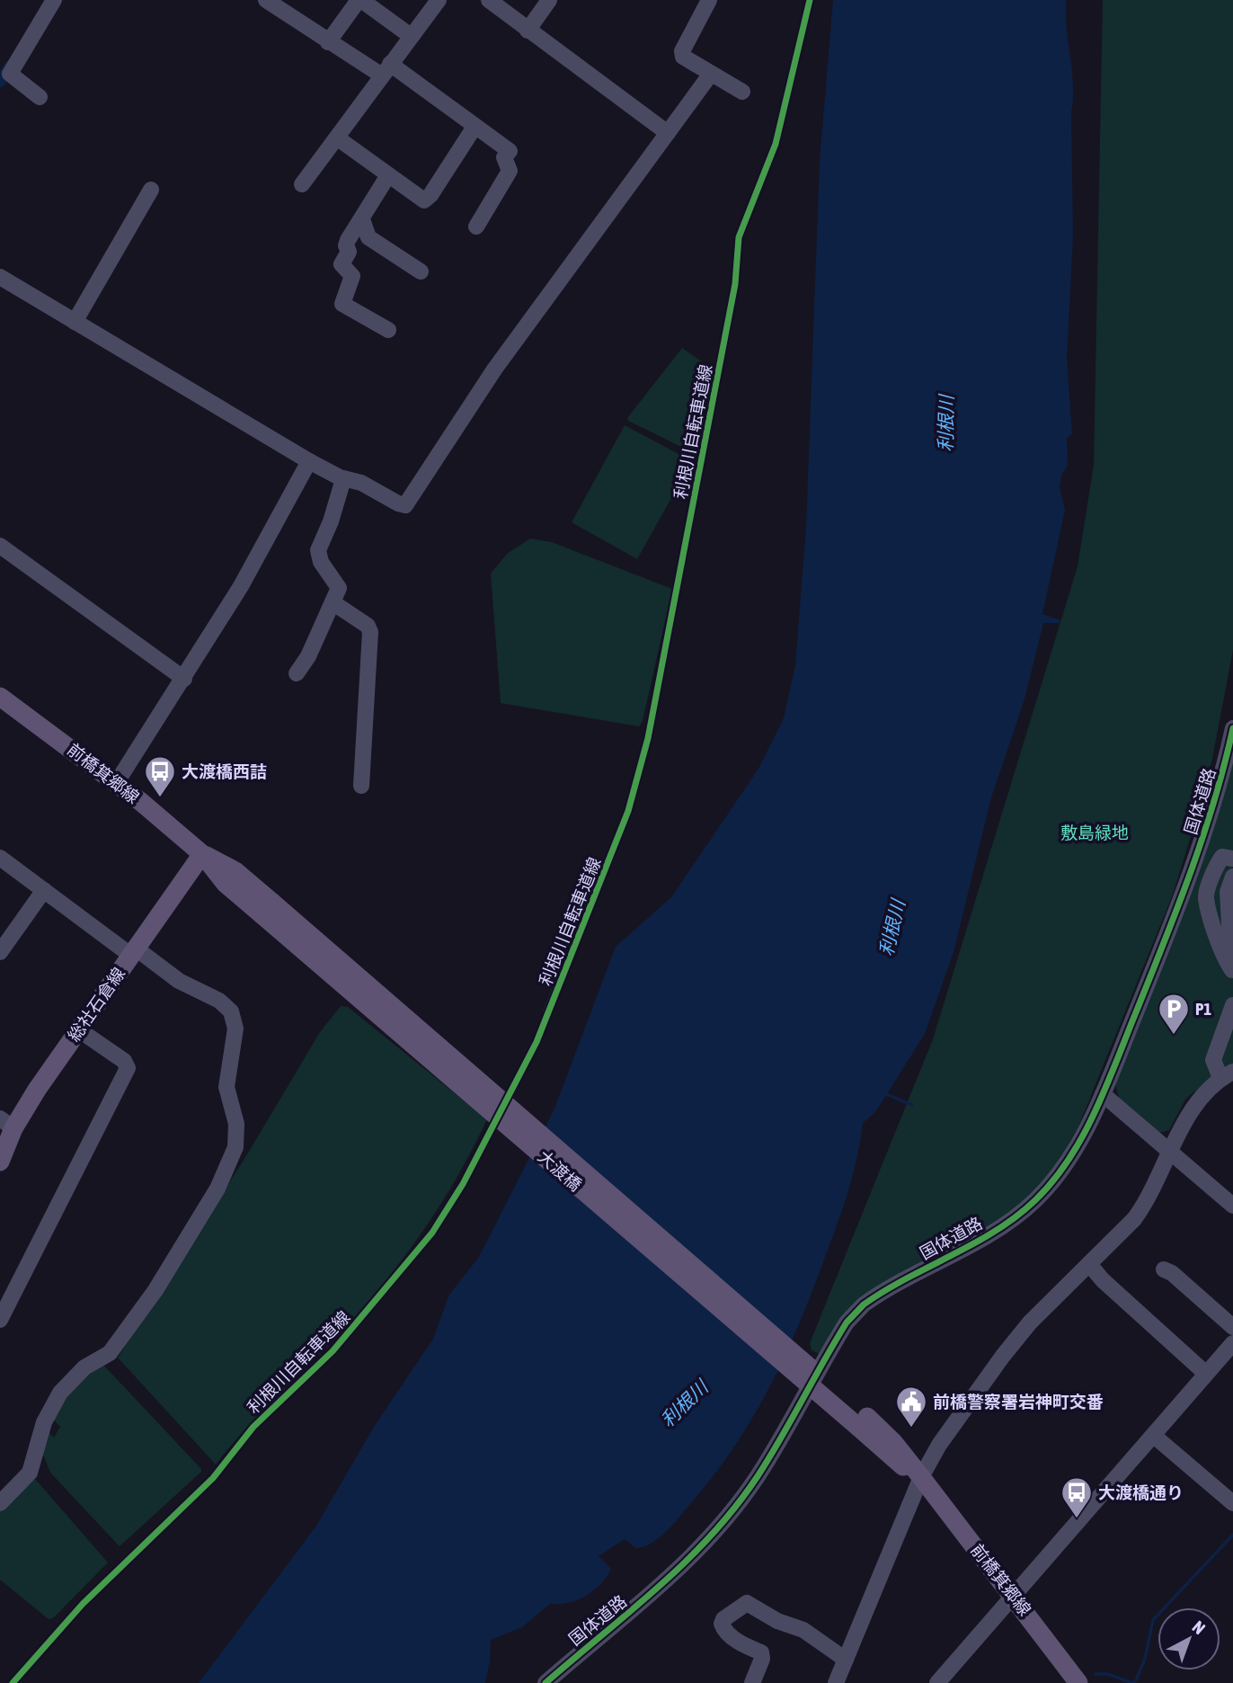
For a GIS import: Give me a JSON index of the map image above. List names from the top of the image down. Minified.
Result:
{"streets":{"main road":["前橋箕郷線","総社石倉線","大渡橋"],"street":["国体道路"],"cycle path":["利根川自転車道線"]},"crossings":[["前橋箕郷線","総社石倉線"],["前橋箕郷線","大渡橋"]],"water":["利根川"],"parks":["敷島緑地"],"places":{"bus stop":["大渡橋西詰","大渡橋通り"],"parking":["P1"],"public building":["前橋警察署岩神町交番"]},"north":"top right"}
